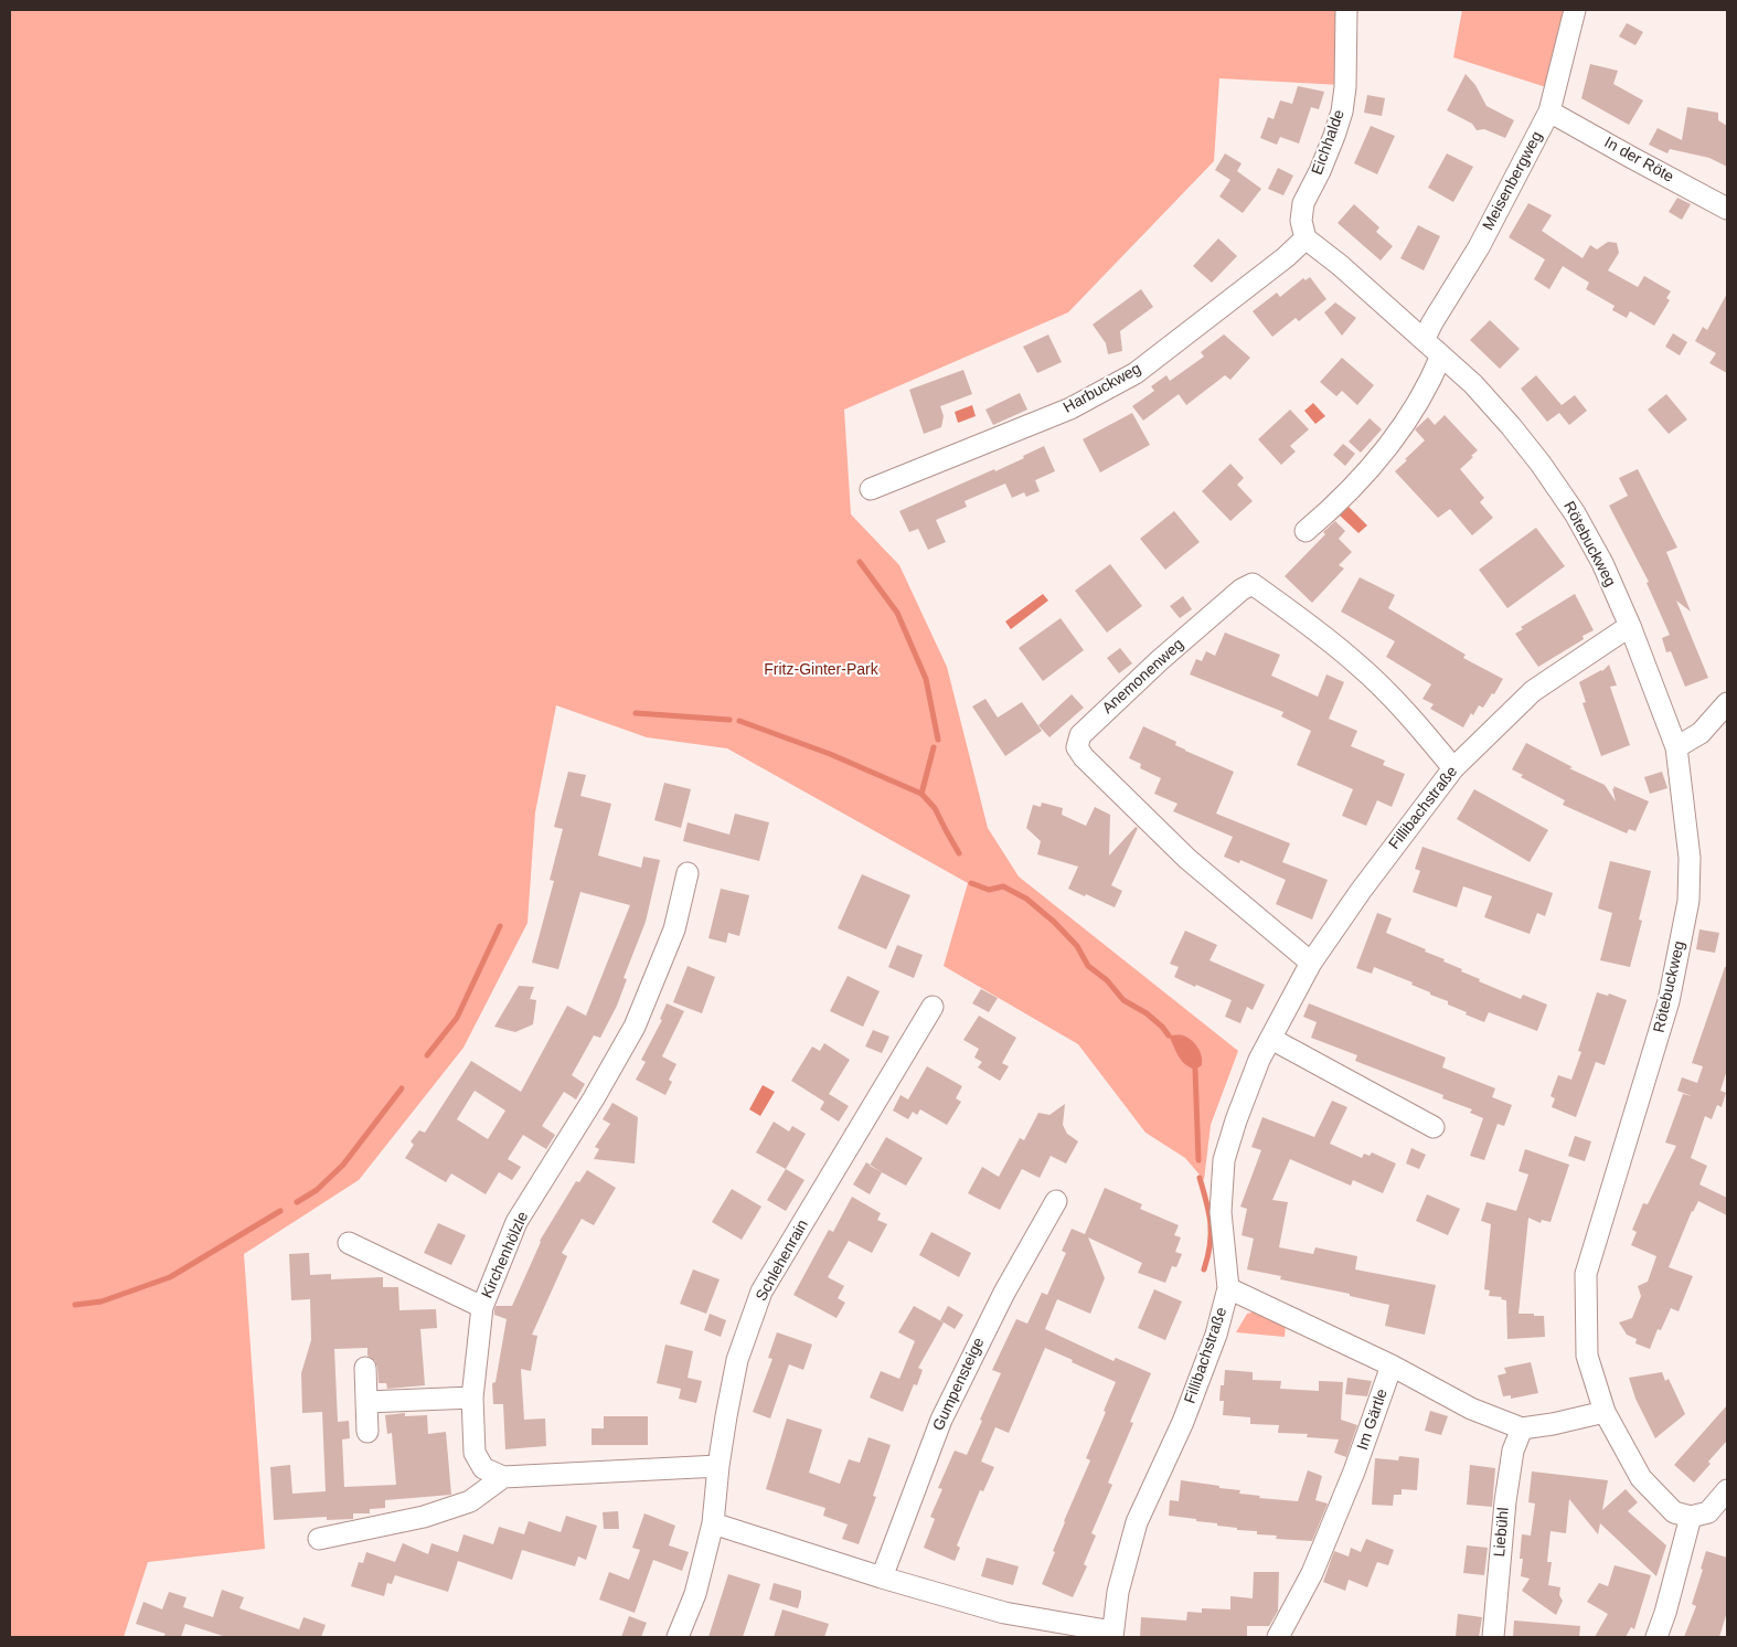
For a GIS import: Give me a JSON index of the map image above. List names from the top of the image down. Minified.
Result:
{"streets":{"street":["Eichhalde","In der Röte","Meisenbergweg","Harbuckweg","Rötebuckweg","Anemonenweg","Fillibachstraße","Kirchenhölzle","Schlehenrain","Gumpensteige","Im Gärtle","Liebühl"]},"crossings":[["Eichhalde","Harbuckweg"],["Eichhalde","Rötebuckweg"],["In der Röte","Meisenbergweg"],["Meisenbergweg","Rötebuckweg"],["Harbuckweg","Rötebuckweg"],["Rötebuckweg","Fillibachstraße"],["Anemonenweg","Fillibachstraße"]],"parks":["Fritz-Ginter-Park"]}
